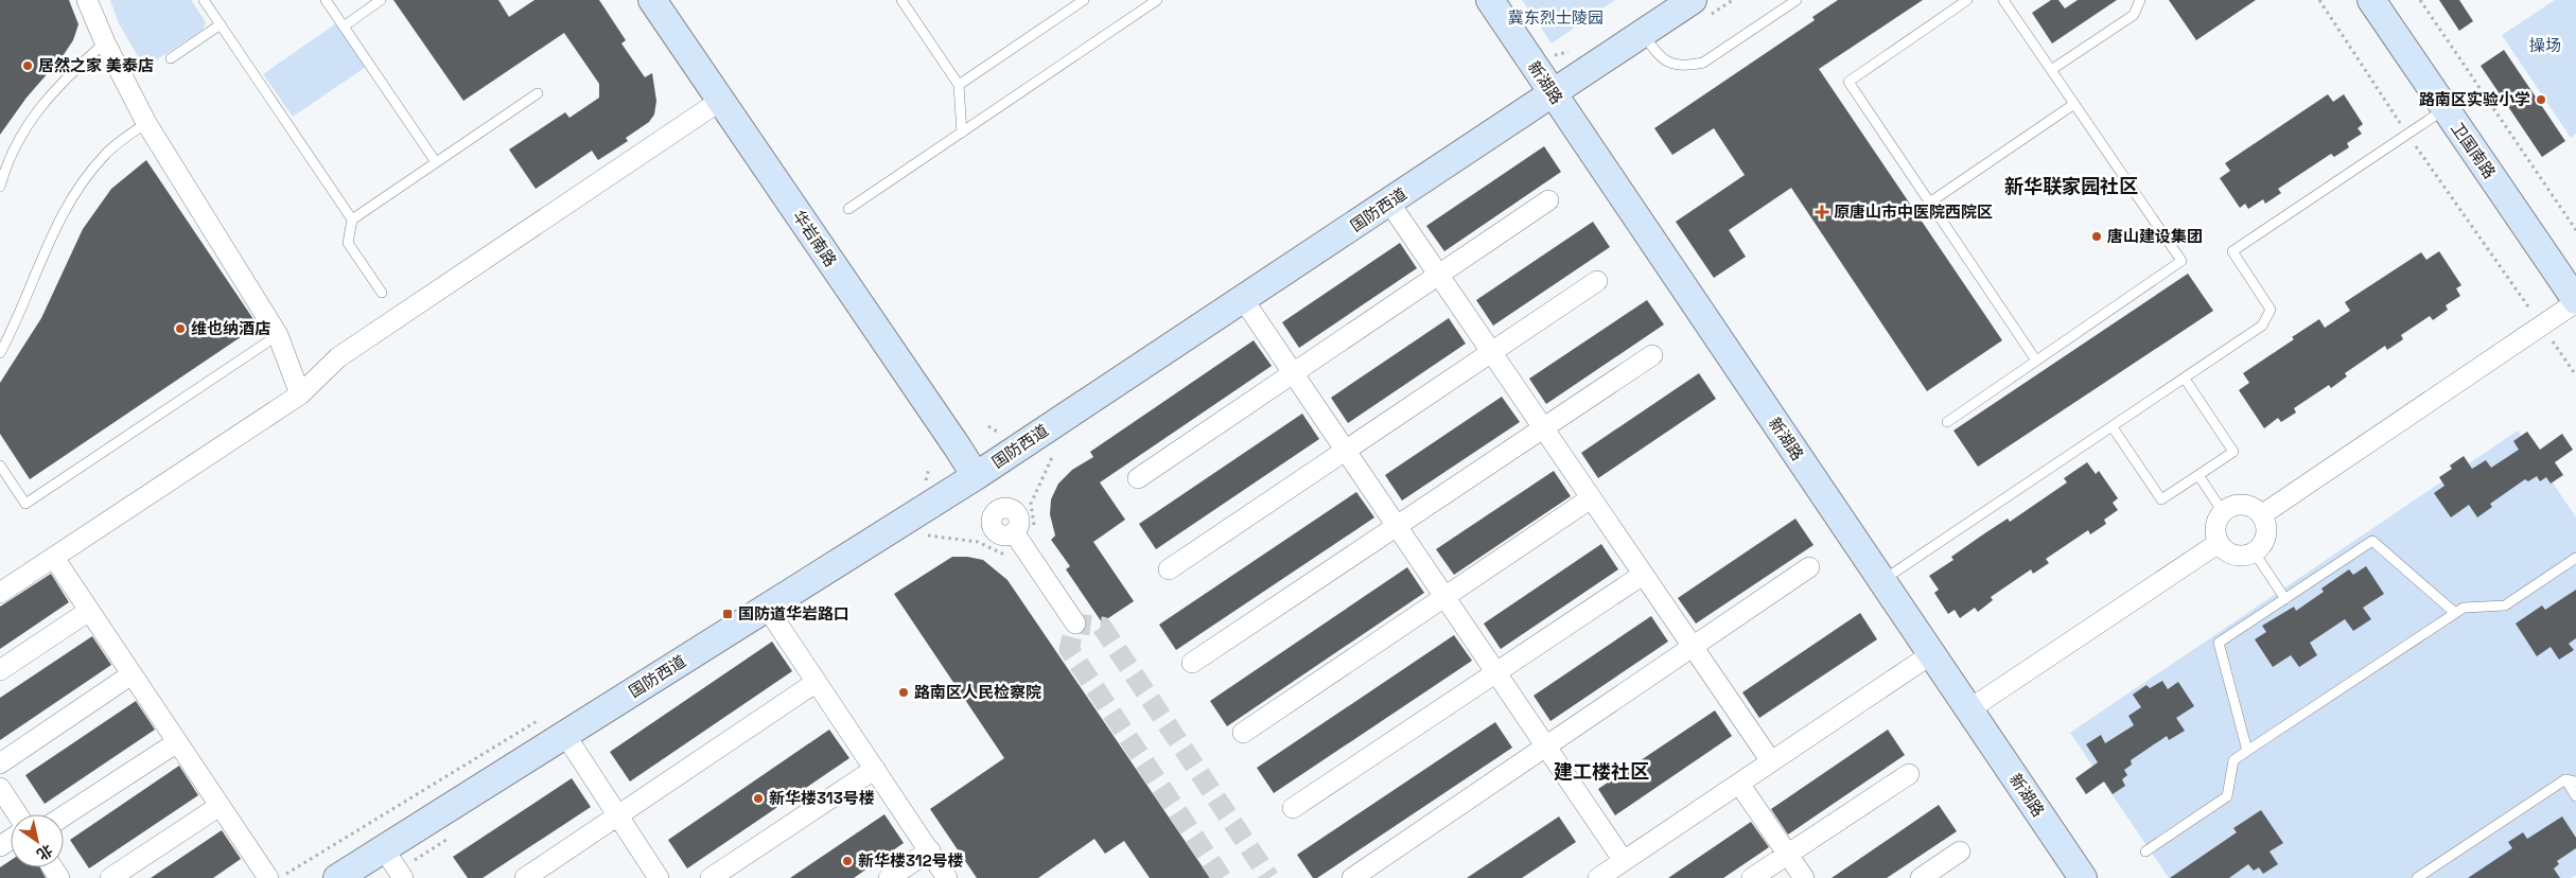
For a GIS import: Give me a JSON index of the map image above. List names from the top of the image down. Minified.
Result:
{"streets":{"street":["新湖路","卫国南路","国防西道","华岩南路"]},"crossings":[["新湖路","国防西道"],["国防西道","华岩南路"]],"districts":["新华联家园社区","建工楼社区"],"parks":["冀东烈士陵园","操场"],"places":{"other":["居然之家 美泰店","路南区实验小学","唐山建设集团","维也纳酒店","路南区人民检察院","新华楼313号楼","新华楼312号楼"],"health":["原唐山市中医院西院区"],"transit":["国防道华岩路口"]},"north":"bottom right"}
